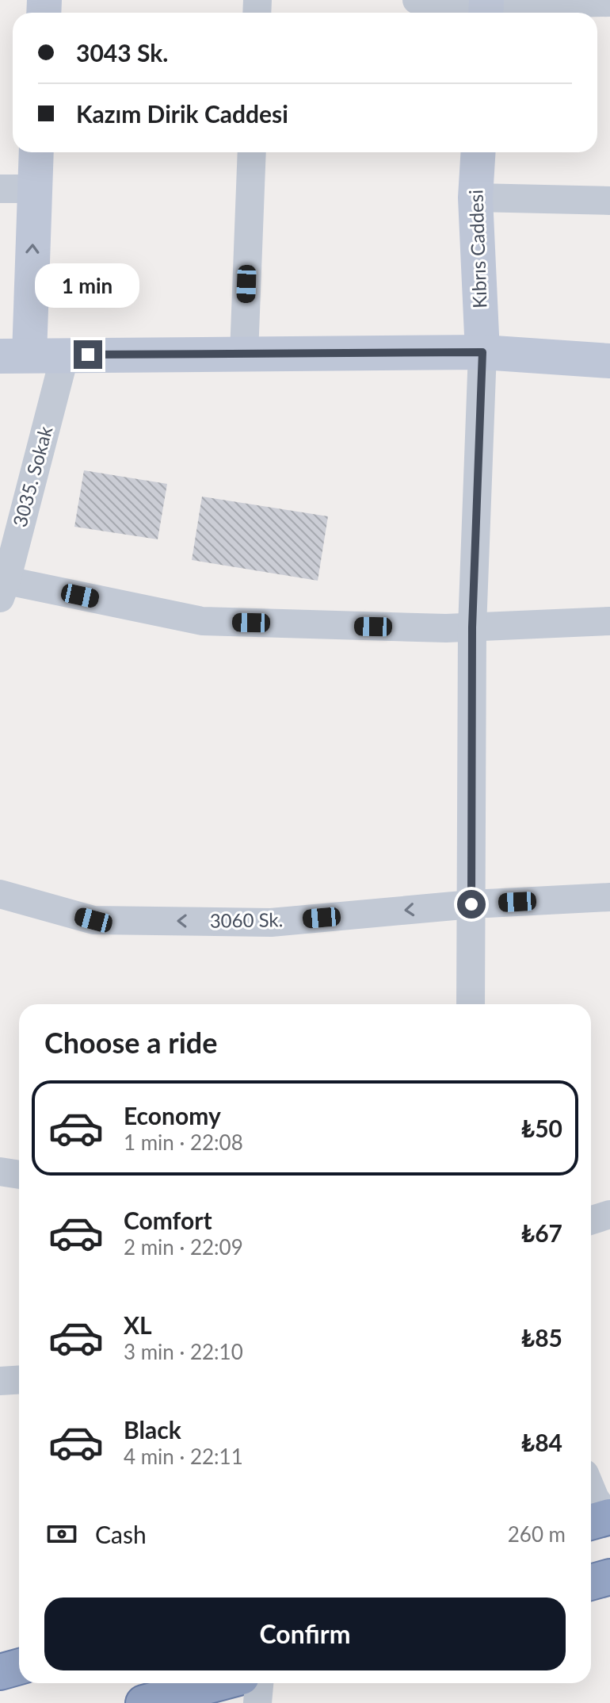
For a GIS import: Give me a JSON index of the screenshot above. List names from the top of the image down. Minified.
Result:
{"streets":{"main road":["Kıbrıs Caddesi"],"street":["3035. Sokak","3060 Sk."]},"one_way":["3060 Sk."],"page":{"banner":["3043 Sk.","Kazım Dirik Caddesi"],"bubble":"1 min","heading":"Choose a ride","list":[{"name":"Economy","note":"1 min · 22:08","value":"₺50"},{"name":"Comfort","note":"2 min · 22:09","value":"₺67"},{"name":"XL","note":"3 min · 22:10","value":"₺85"},{"name":"Black","note":"4 min · 22:11","value":"₺84"}],"pay":["Cash","260 m"],"buttons":"Confirm"}}
